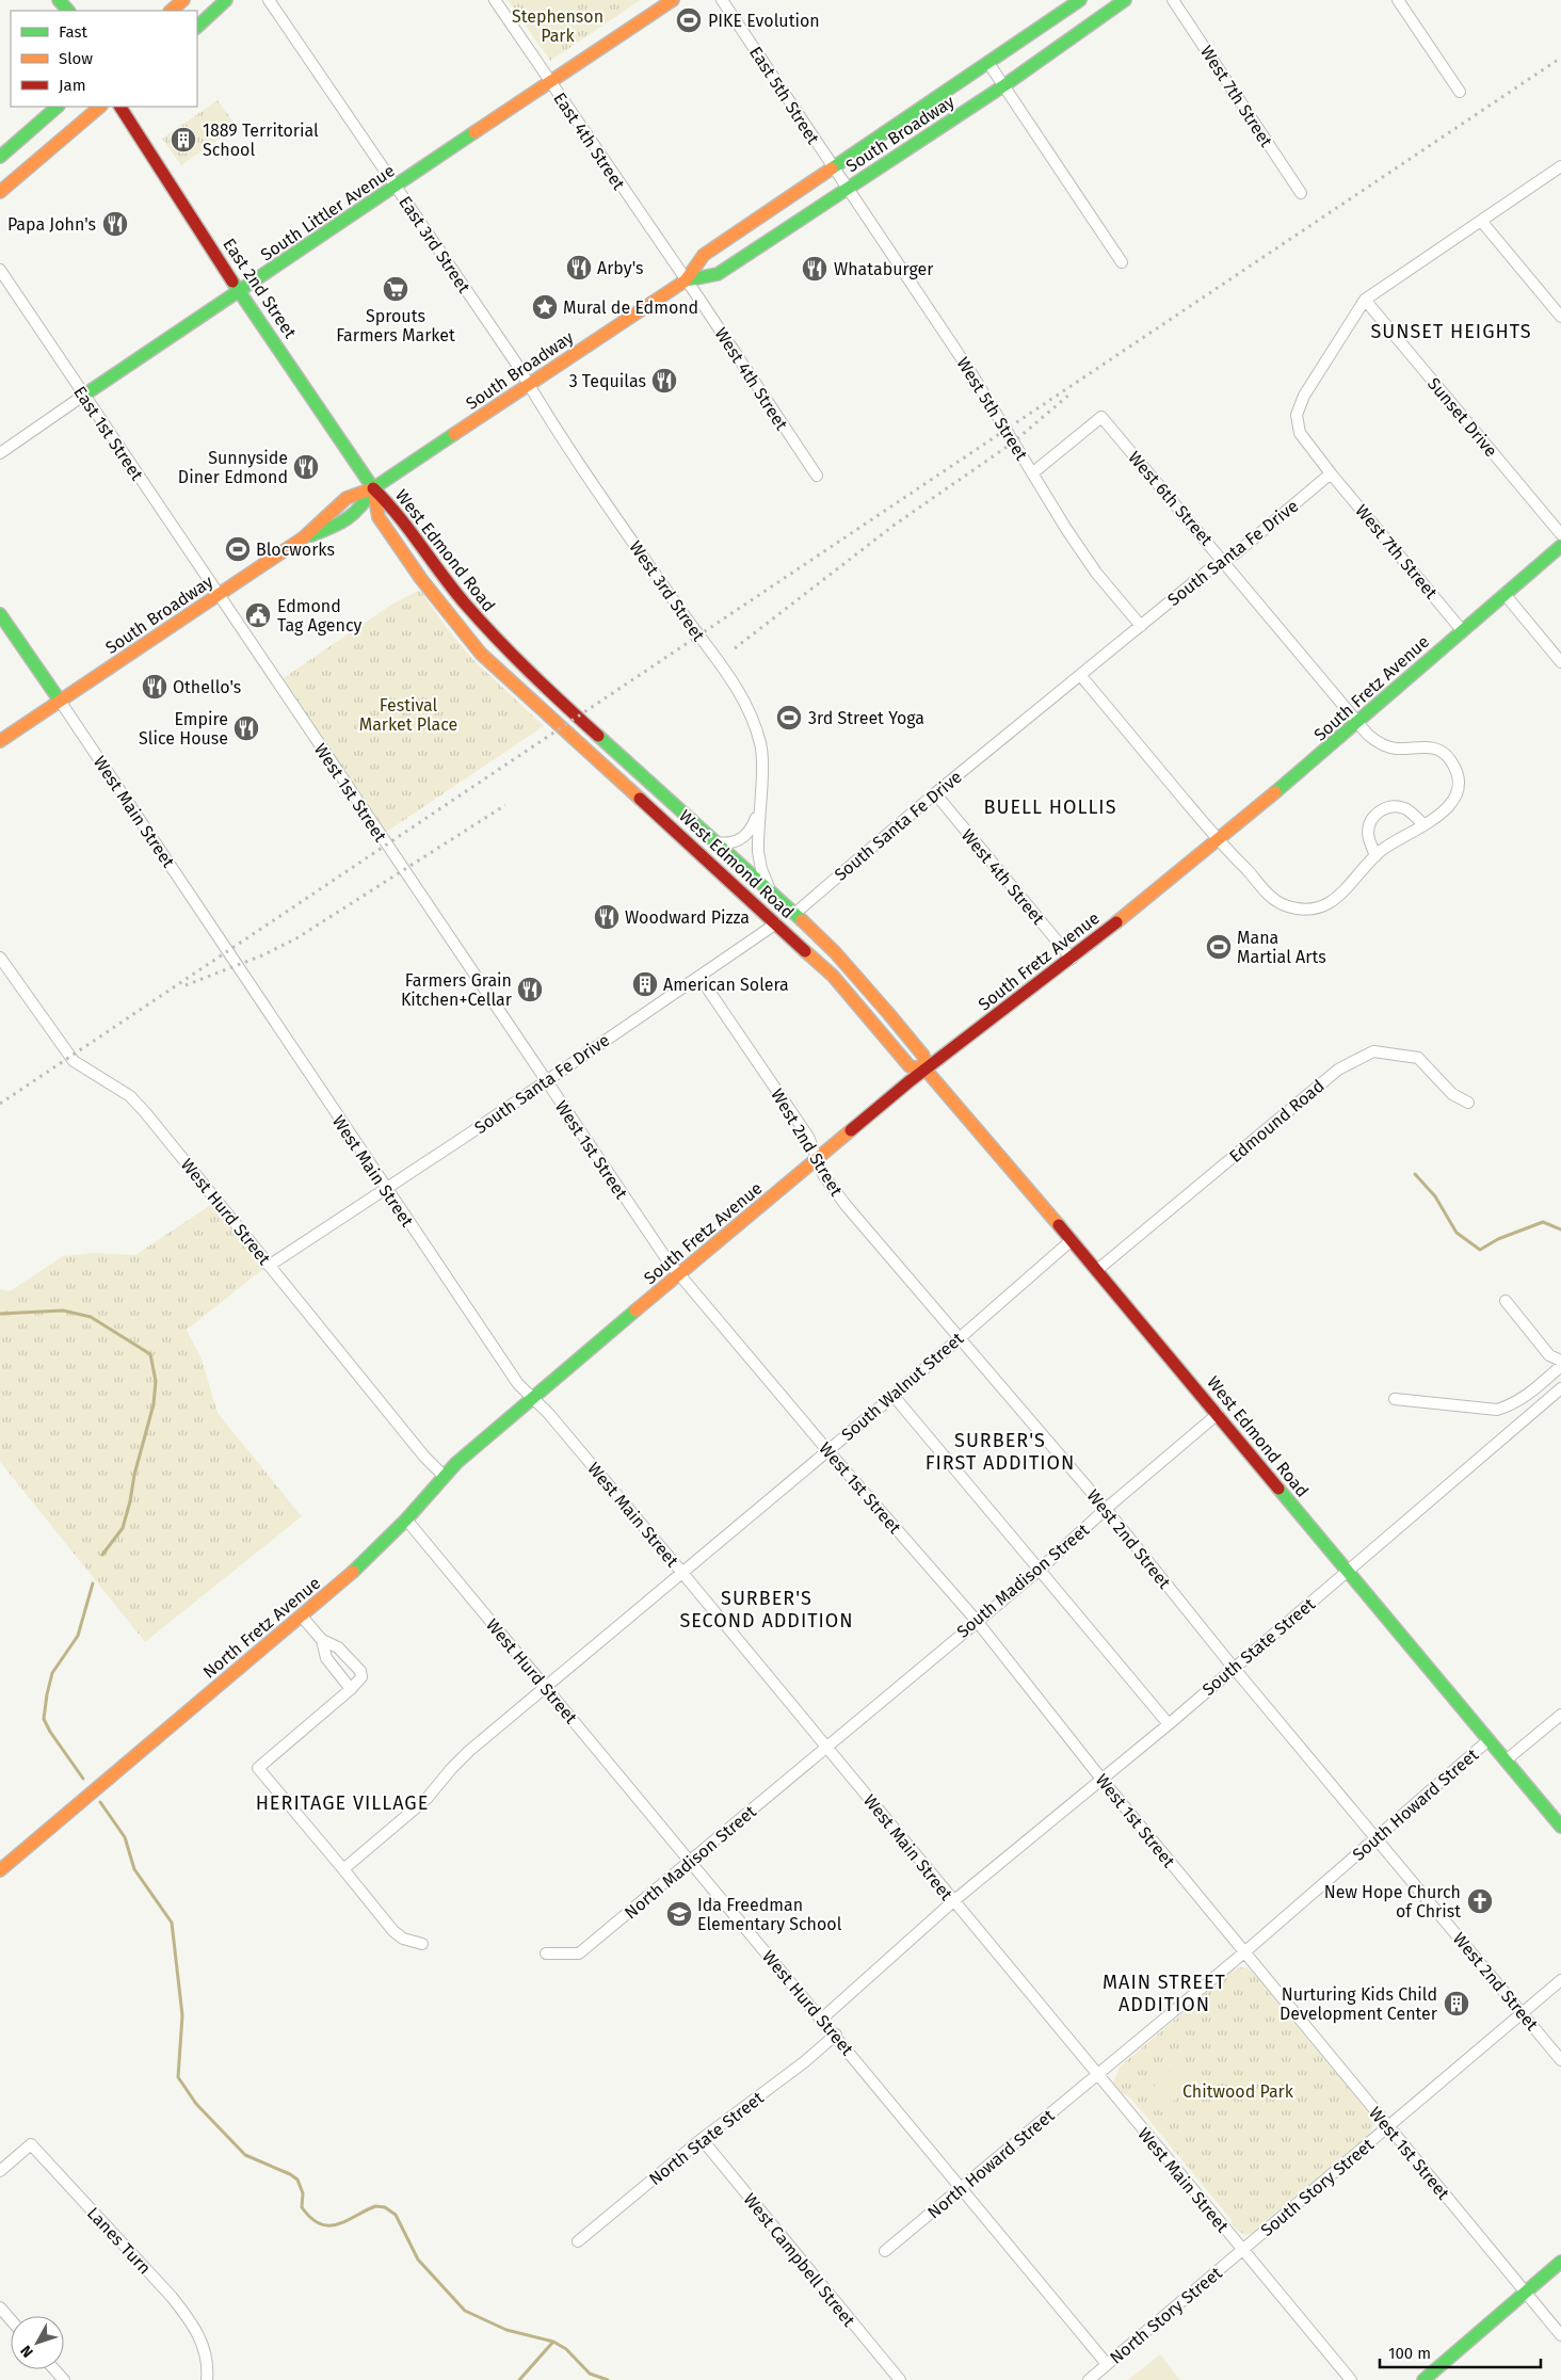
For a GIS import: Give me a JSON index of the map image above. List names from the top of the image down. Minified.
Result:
{"streets":{"main road":["South Broadway","South Littler Avenue","East 2nd Street","West Edmond Road","South Fretz Avenue","North Fretz Avenue"],"street":["East 5th Street","West 7th Street","East 4th Street","East 3rd Street","West 4th Street","West 5th Street","Sunset Drive","East 1st Street","West 6th Street","South Santa Fe Drive","West 3rd Street","West 1st Street","West Main Street","Edmound Road","West 2nd Street","West Hurd Street","South Walnut Street","South Madison Street","South State Street","South Howard Street","North Madison Street","North State Street","North Howard Street","South Story Street","Lanes Turn","West Campbell Street","North Story Street"]},"crossings":[["East 5th Street","South Broadway"],["East 5th Street","West 5th Street"],["West 7th Street","South Santa Fe Drive"],["West 7th Street","South Fretz Avenue"],["South Broadway","East 4th Street"],["South Broadway","East 3rd Street"],["South Broadway","East 2nd Street"],["South Broadway","West 4th Street"],["South Broadway","West 5th Street"],["South Broadway","East 1st Street"],["South Broadway","West Edmond Road"],["South Broadway","West 3rd Street"],["South Broadway","West 1st Street"],["South Broadway","West Main Street"],["East 4th Street","South Littler Avenue"],["East 4th Street","West 4th Street"],["South Littler Avenue","East 3rd Street"],["South Littler Avenue","East 2nd Street"],["South Littler Avenue","East 1st Street"],["East 3rd Street","West 3rd Street"],["East 2nd Street","West Edmond Road"],["West 4th Street","South Santa Fe Drive"],["West 4th Street","South Fretz Avenue"],["West 5th Street","West 6th Street"],["West 5th Street","South Santa Fe Drive"],["East 1st Street","West 1st Street"],["West 6th Street","South Santa Fe Drive"],["West 6th Street","South Fretz Avenue"],["West Edmond Road","South Santa Fe Drive"],["West Edmond Road","West 3rd Street"],["West Edmond Road","South Fretz Avenue"],["West Edmond Road","Edmound Road"],["West Edmond Road","South Walnut Street"],["West Edmond Road","South Madison Street"],["West Edmond Road","South State Street"],["West Edmond Road","South Howard Street"],["South Santa Fe Drive","West 1st Street"],["South Santa Fe Drive","West Main Street"],["South Santa Fe Drive","West 2nd Street"],["South Santa Fe Drive","West Hurd Street"],["South Fretz Avenue","West 1st Street"],["South Fretz Avenue","West Main Street"],["South Fretz Avenue","West 2nd Street"],["South Fretz Avenue","North Fretz Avenue"],["West 1st Street","South Walnut Street"],["West 1st Street","South Madison Street"],["West 1st Street","South State Street"],["West 1st Street","South Howard Street"],["West 1st Street","South Story Street"],["West Main Street","South Walnut Street"],["West Main Street","South Madison Street"],["West Main Street","North Fretz Avenue"],["West Main Street","South State Street"],["West Main Street","South Howard Street"],["West Main Street","North Madison Street"],["West Main Street","North Howard Street"],["West Main Street","South Story Street"],["West Main Street","North Story Street"],["West 2nd Street","South Walnut Street"],["West 2nd Street","South Madison Street"],["West 2nd Street","South State Street"],["West 2nd Street","South Howard Street"],["West 2nd Street","South Story Street"],["West Hurd Street","South Walnut Street"],["West Hurd Street","North Fretz Avenue"],["West Hurd Street","North Madison Street"],["West Hurd Street","North State Street"],["West Hurd Street","North Howard Street"],["West Hurd Street","North Story Street"],["South Madison Street","North Madison Street"],["South Howard Street","North Howard Street"],["North State Street","West Campbell Street"],["South Story Street","North Story Street"]],"districts":["SUNSET HEIGHTS","BUELL HOLLIS","SURBER'S FIRST ADDITION","SURBER'S SECOND ADDITION","HERITAGE VILLAGE","MAIN STREET ADDITION"],"parks":["Stephenson Park","Festival Market Place","Chitwood Park"],"places":{"sports":["PIKE Evolution","Blocworks","3rd Street Yoga","Mana Martial Arts"],"building":["1889 Territorial School","American Solera","Nurturing Kids Child Development Center"],"restaurant":["Papa John's","Arby's","Whataburger","3 Tequilas","Sunnyside Diner Edmond","Othello's","Empire Slice House","Woodward Pizza","Farmers Grain Kitchen+Cellar"],"supermarket":["Sprouts Farmers Market"],"place":["Mural de Edmond"],"public building":["Edmond Tag Agency"],"church":["New Hope Church of Christ"],"school or university":["Ida Freedman Elementary School"]},"legend":["Fast","Slow","Jam"],"scale_bar":"100 m","north":"bottom left"}
